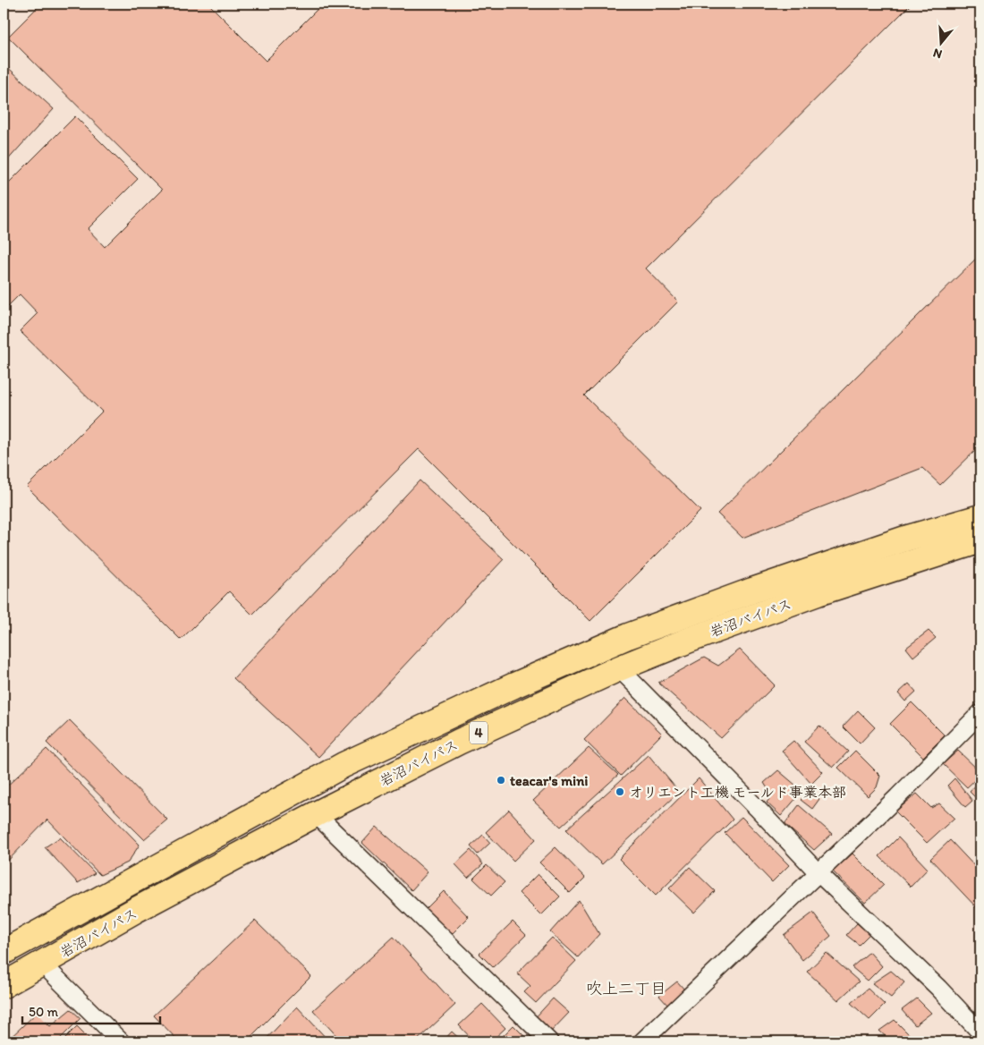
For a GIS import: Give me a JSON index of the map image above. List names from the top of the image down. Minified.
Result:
{"streets":{"highway":["岩沼バイパス","4"]},"districts":["吹上二丁目"],"places":["teacar's mini","オリエント工機 モールド事業本部"],"scale_bar":"50 m","north":"bottom"}
